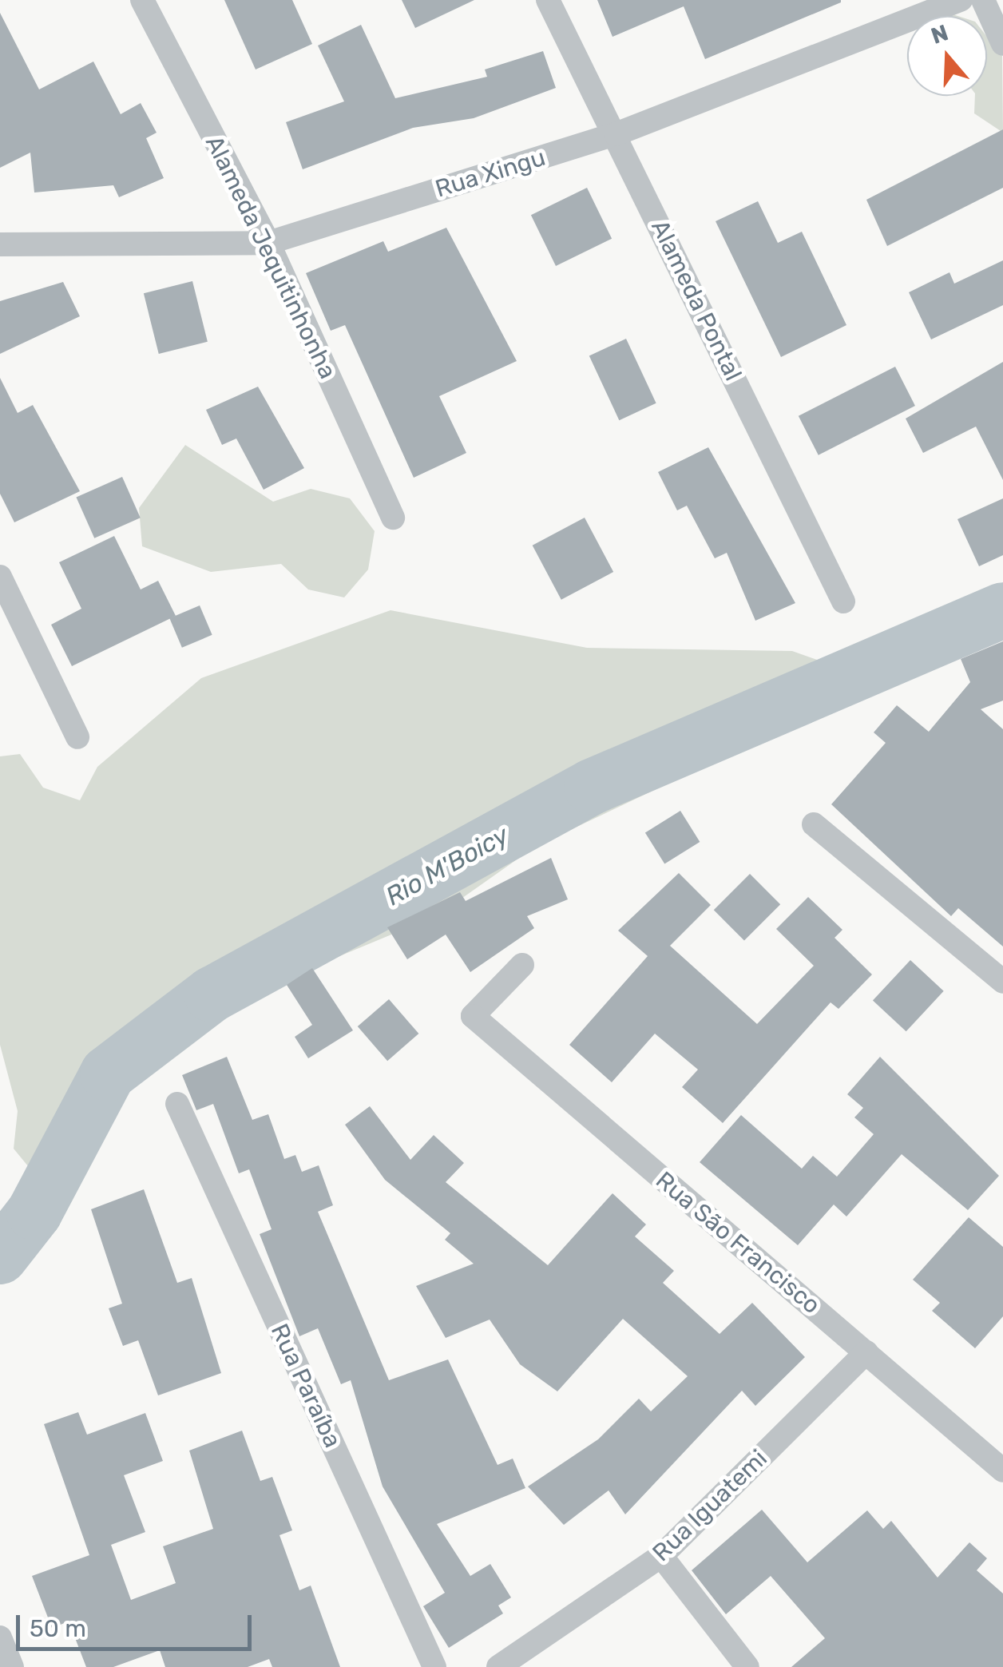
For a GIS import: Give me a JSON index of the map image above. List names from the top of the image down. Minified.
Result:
{"streets":{"street":["Rua Xingu","Alameda Jequitinhonha","Alameda Pontal","Rua São Francisco","Rua Paraíba","Rua Iguatemi"]},"crossings":[["Rua Xingu","Alameda Jequitinhonha"],["Rua Xingu","Alameda Pontal"],["Rua São Francisco","Rua Iguatemi"]],"water":["Rio M'Boicy"],"scale_bar":"50 m","north":"top"}
